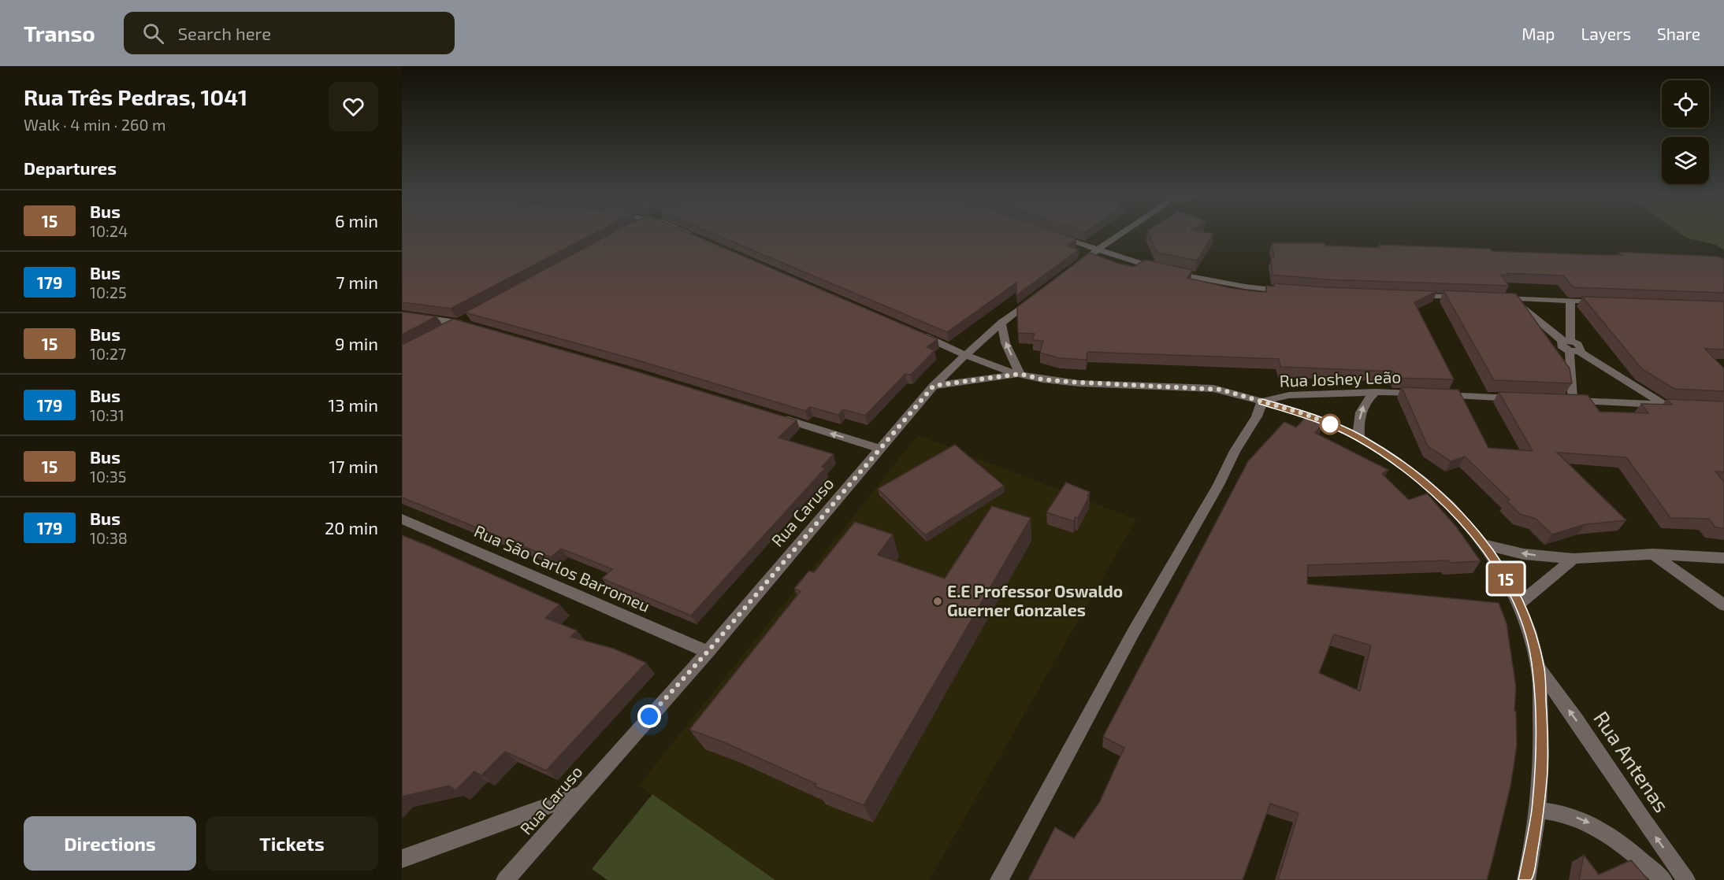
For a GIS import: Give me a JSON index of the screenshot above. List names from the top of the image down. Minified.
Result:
{"streets":{"street":["Rua Joshey Leão","Rua Caruso","Rua São Carlos Barromeu","Rua Antenas"]},"crossings":[["Rua Joshey Leão","Rua Caruso"],["Rua Caruso","Rua São Carlos Barromeu"]],"one_way":["Rua Antenas"],"places":["E.E Professor Oswaldo Guerner Gonzales"],"lines":["bus line 15"],"page":{"header":"Transo","search":"Search here","nav":["Map","Layers","Share"],"heading":[["Rua Três Pedras, 1041","Walk · 4 min · 260 m"],"Departures"],"on_map":"15","list":[{"mark":"15","name":"Bus","note":"10:24","value":"6 min"},{"mark":"179","name":"Bus","note":"10:25","value":"7 min"},{"mark":"15","name":"Bus","note":"10:27","value":"9 min"},{"mark":"179","name":"Bus","note":"10:31","value":"13 min"},{"mark":"15","name":"Bus","note":"10:35","value":"17 min"},{"mark":"179","name":"Bus","note":"10:38","value":"20 min"}],"buttons":["Directions","Tickets"]}}
